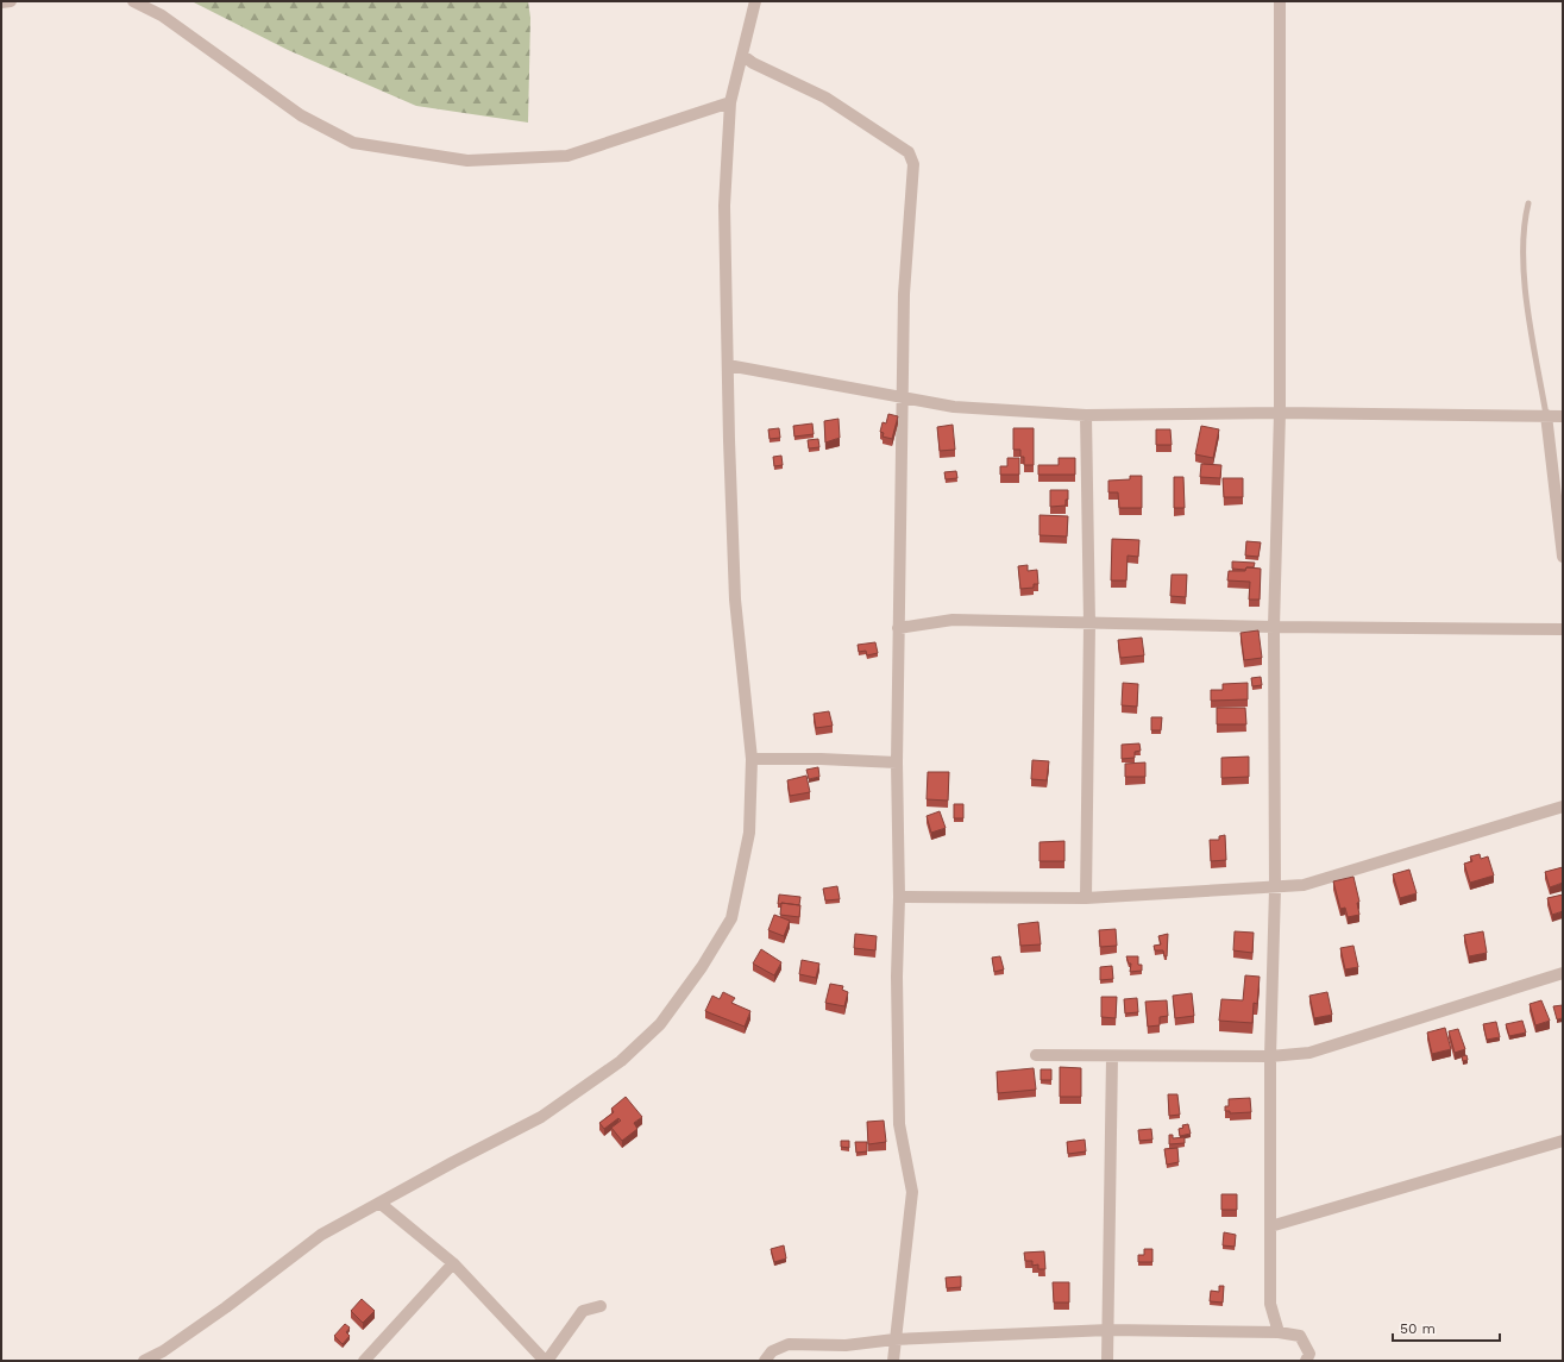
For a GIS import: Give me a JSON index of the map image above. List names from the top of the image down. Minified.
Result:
{"scale_bar":"50 m"}
